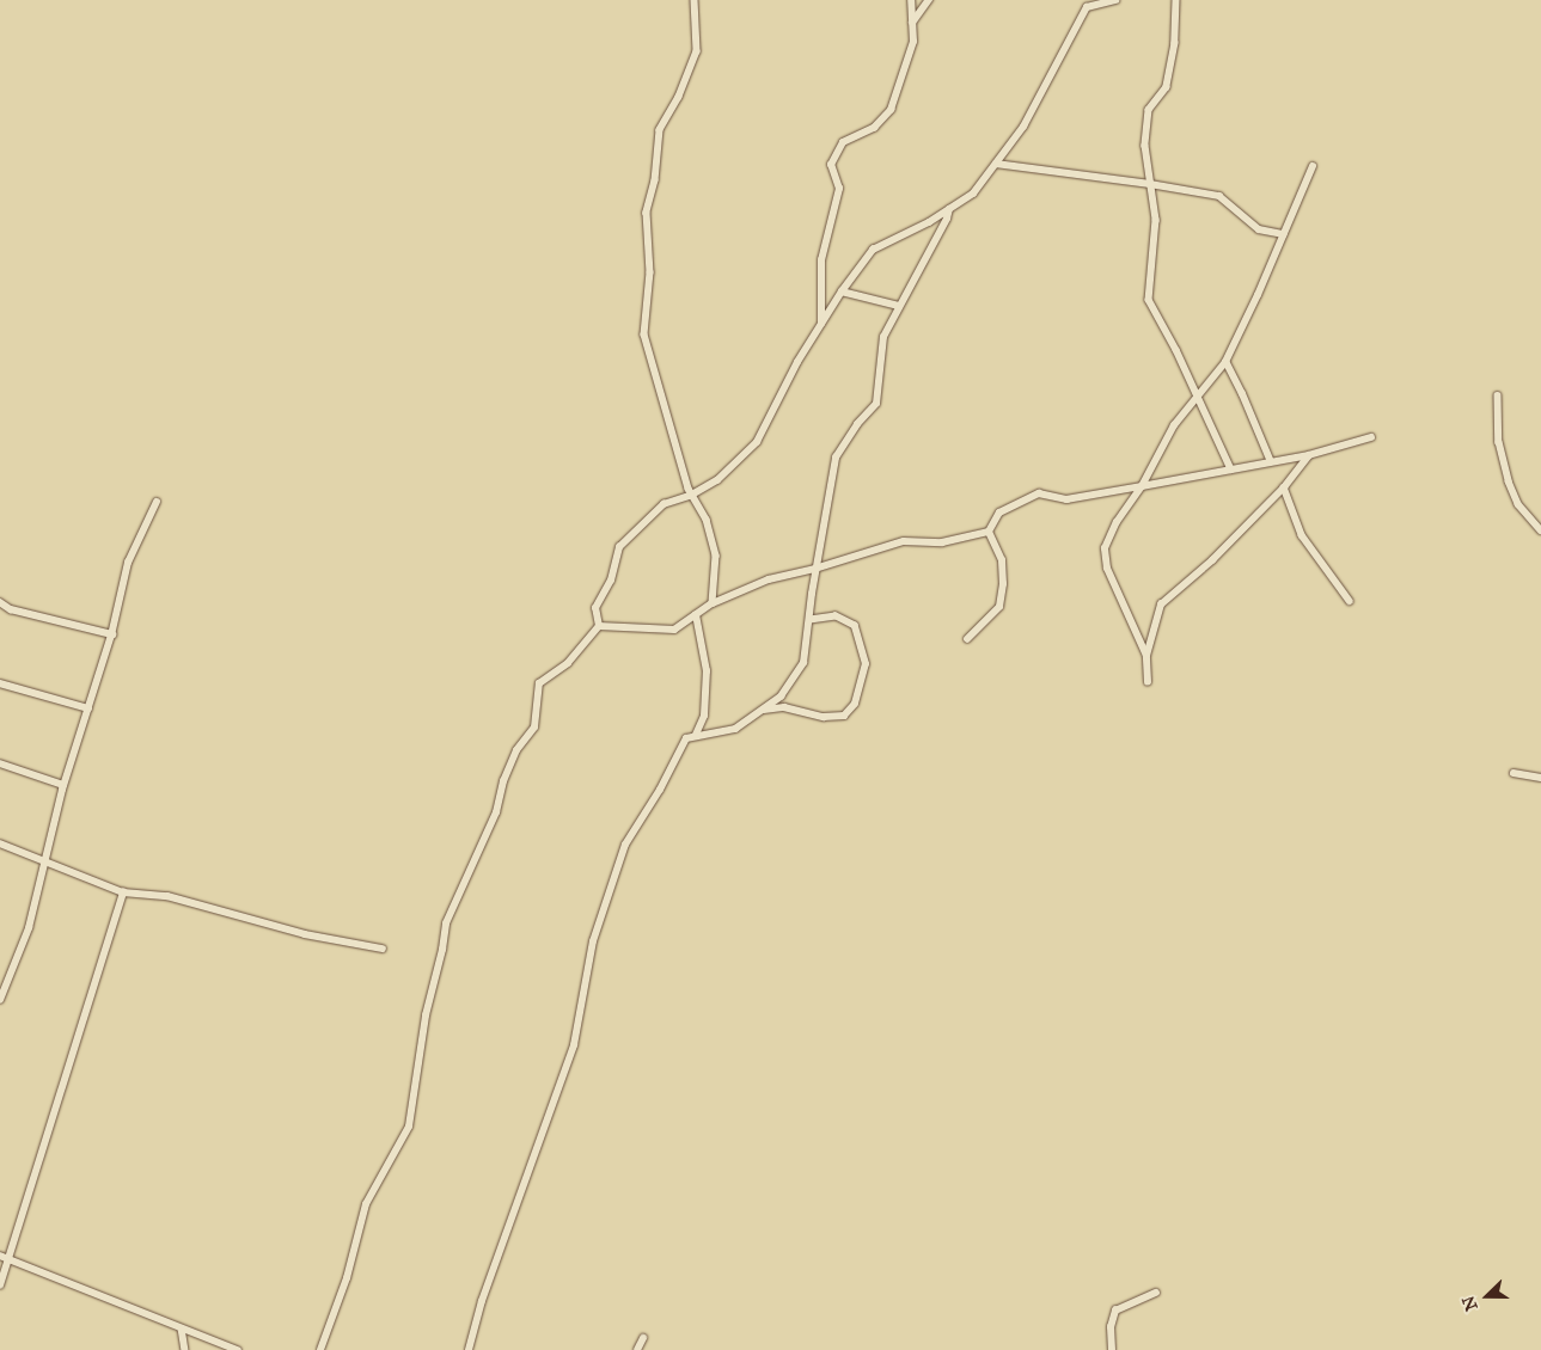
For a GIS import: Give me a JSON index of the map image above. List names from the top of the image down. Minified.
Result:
{"north":"left"}
